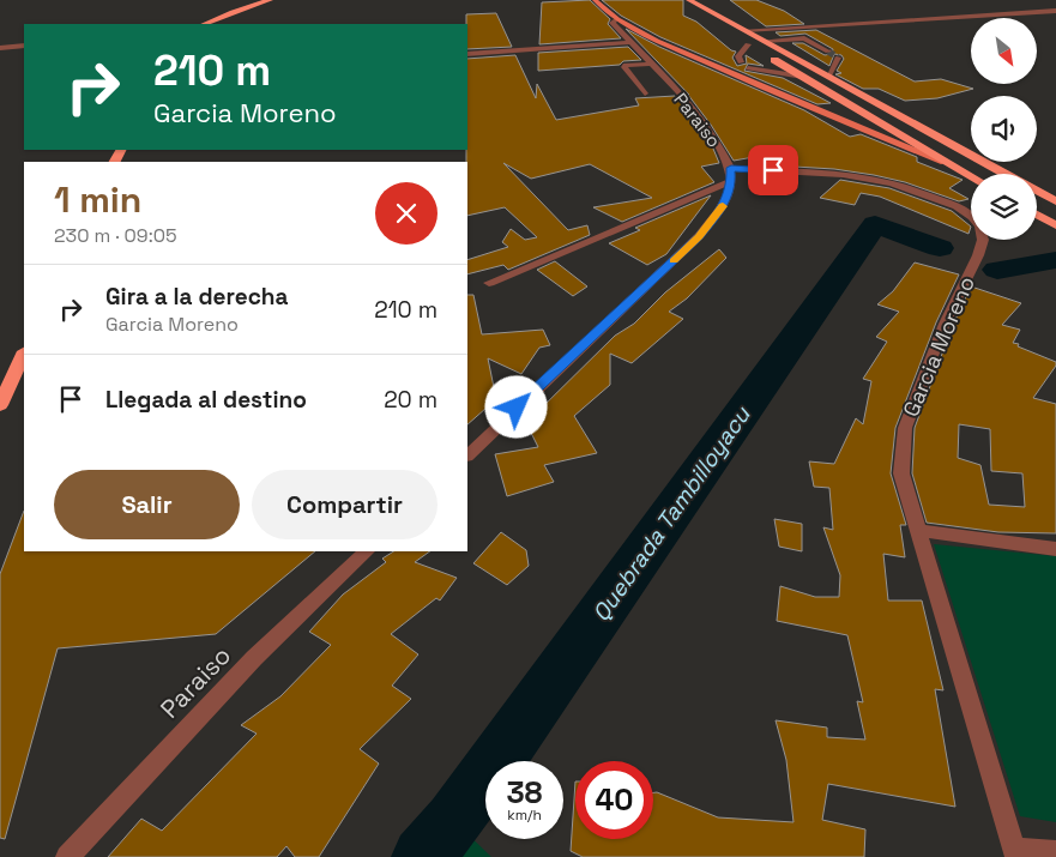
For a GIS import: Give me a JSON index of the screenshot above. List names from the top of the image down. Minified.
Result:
{"streets":{"main road":["Paraiso"],"street":["Garcia Moreno"]},"crossings":[["Paraiso","Garcia Moreno"]],"water":["Quebrada Tambilloyacu"],"north":"bottom right","page":{"turn":["210 m","Garcia Moreno"],"heading":["1 min","230 m · 09:05"],"list":[{"name":"Gira a la derecha","note":"Garcia Moreno","value":"210 m"},{"name":"Llegada al destino","value":"20 m"}],"buttons":["Salir","Compartir"],"speed":"38 km/h","limit":"40"}}
